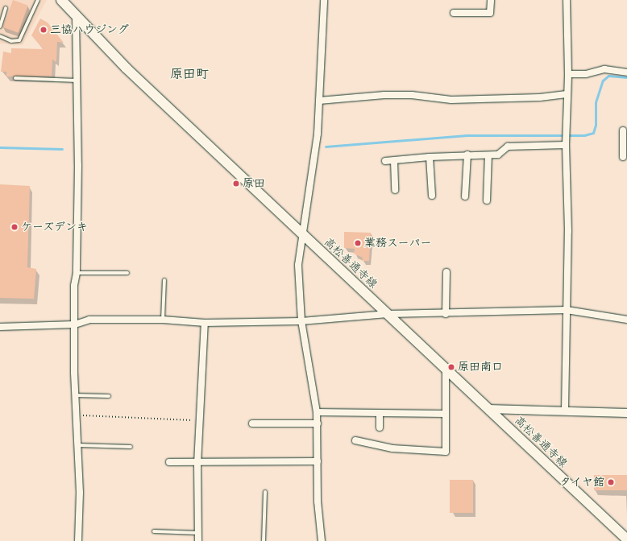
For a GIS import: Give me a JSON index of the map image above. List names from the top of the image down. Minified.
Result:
{"streets":{"main road":["高松善通寺線"]},"districts":["原田町"],"places":["三協ハウジング","原田","ケーズデンキ","業務スーパー","原田南口","タイヤ館"]}
